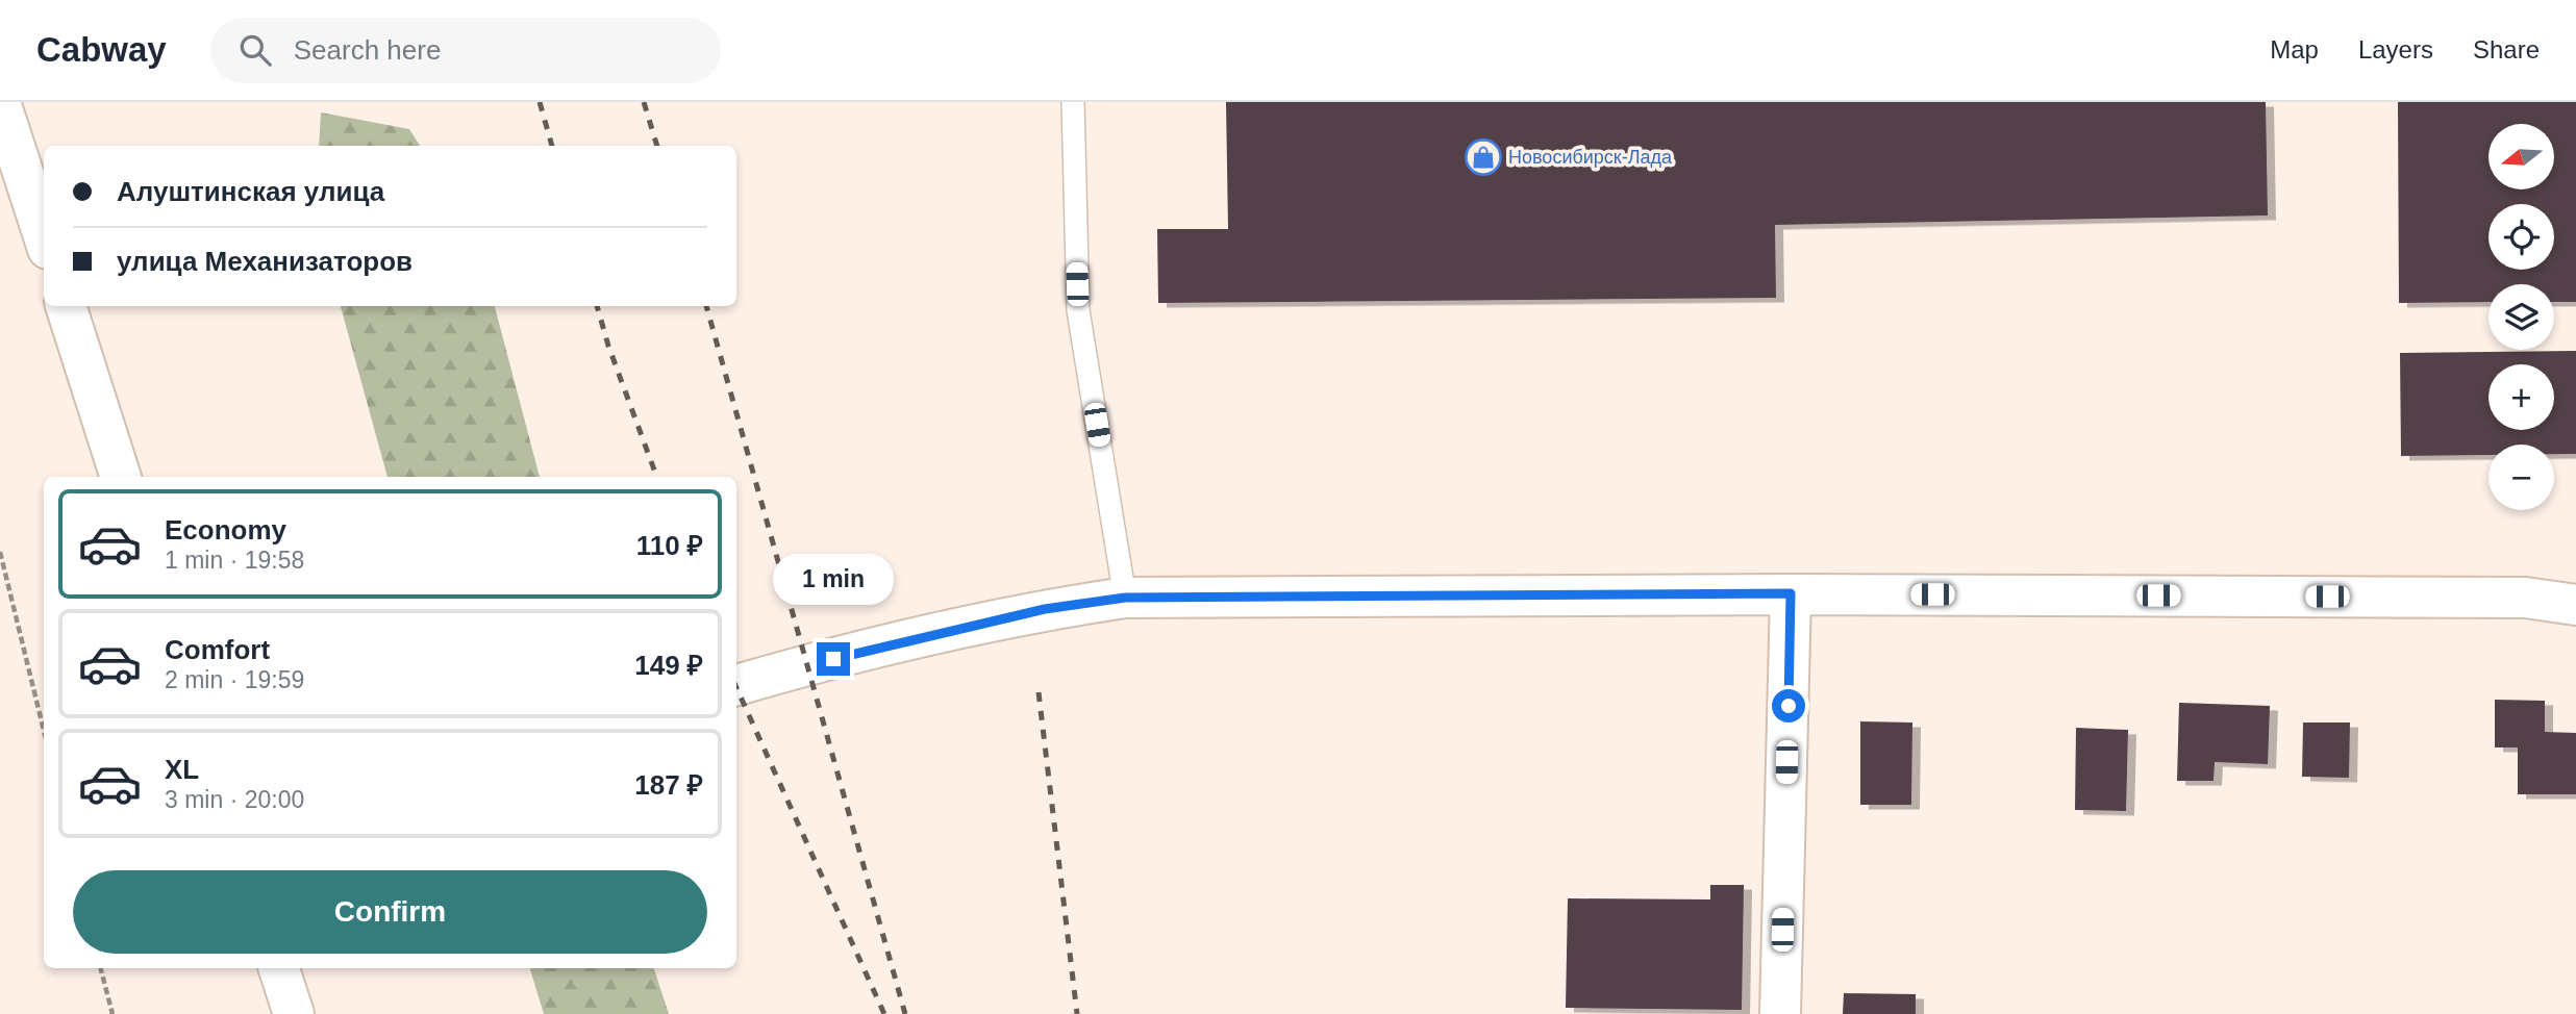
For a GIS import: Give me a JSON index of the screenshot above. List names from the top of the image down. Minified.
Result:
{"places":{"shop":["Новосибирск-Лада"]},"north":"left","page":{"header":"Cabway","search":"Search here","nav":["Map","Layers","Share"],"map_buttons":["+","−"],"banner":["Алуштинская улица","улица Механизаторов"],"list":[{"name":"Economy","note":"1 min · 19:58","value":"110 ₽"},{"name":"Comfort","note":"2 min · 19:59","value":"149 ₽"},{"name":"XL","note":"3 min · 20:00","value":"187 ₽"}],"bubble":"1 min","buttons":"Confirm"}}
